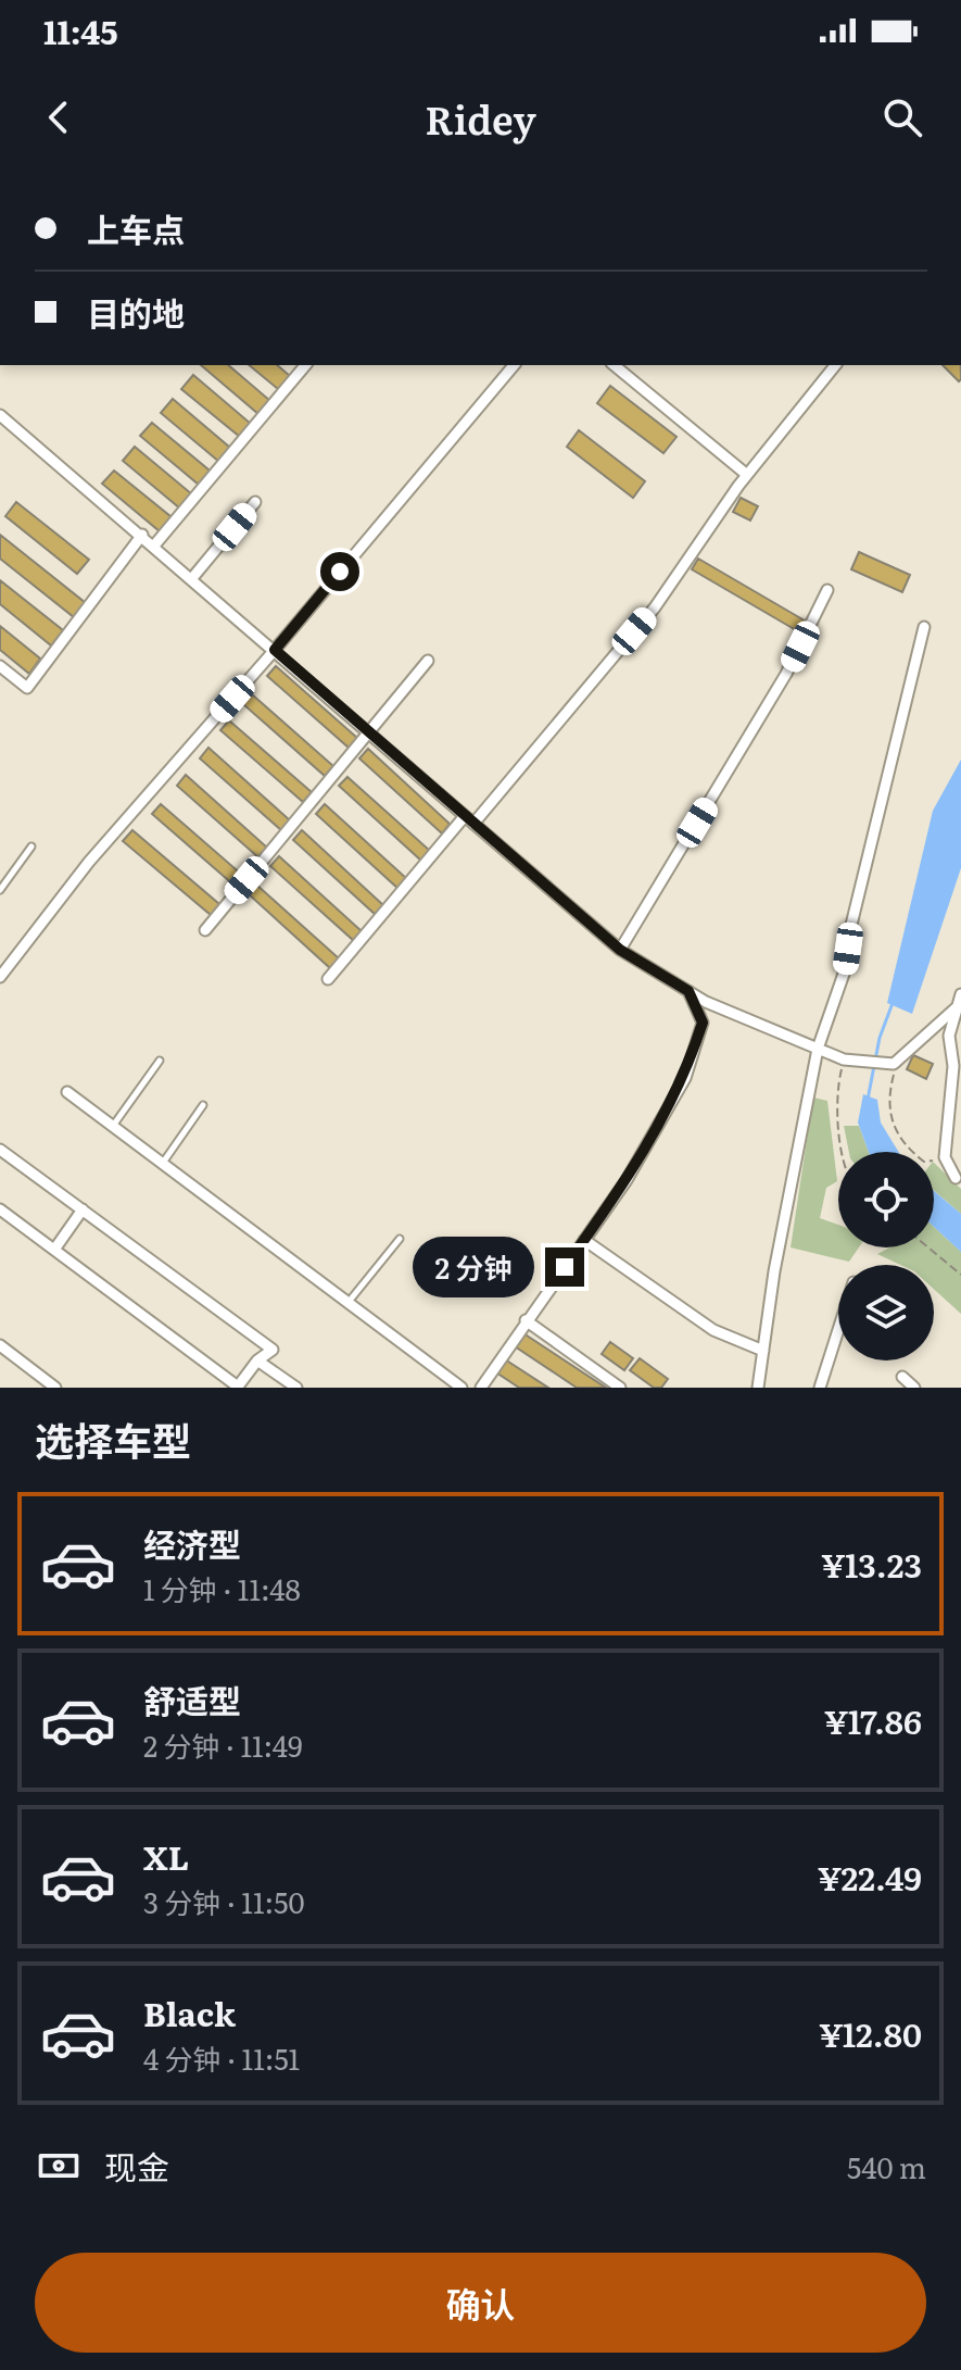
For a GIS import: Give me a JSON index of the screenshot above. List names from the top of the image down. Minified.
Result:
{"page":{"status":"11:45","header":"Ridey","banner":["上车点","目的地"],"bubble":"2 分钟","heading":"选择车型","list":[{"name":"经济型","note":"1 分钟 · 11:48","value":"¥13.23"},{"name":"舒适型","note":"2 分钟 · 11:49","value":"¥17.86"},{"name":"XL","note":"3 分钟 · 11:50","value":"¥22.49"},{"name":"Black","note":"4 分钟 · 11:51","value":"¥12.80"}],"pay":["现金","540 m"],"buttons":"确认"}}
